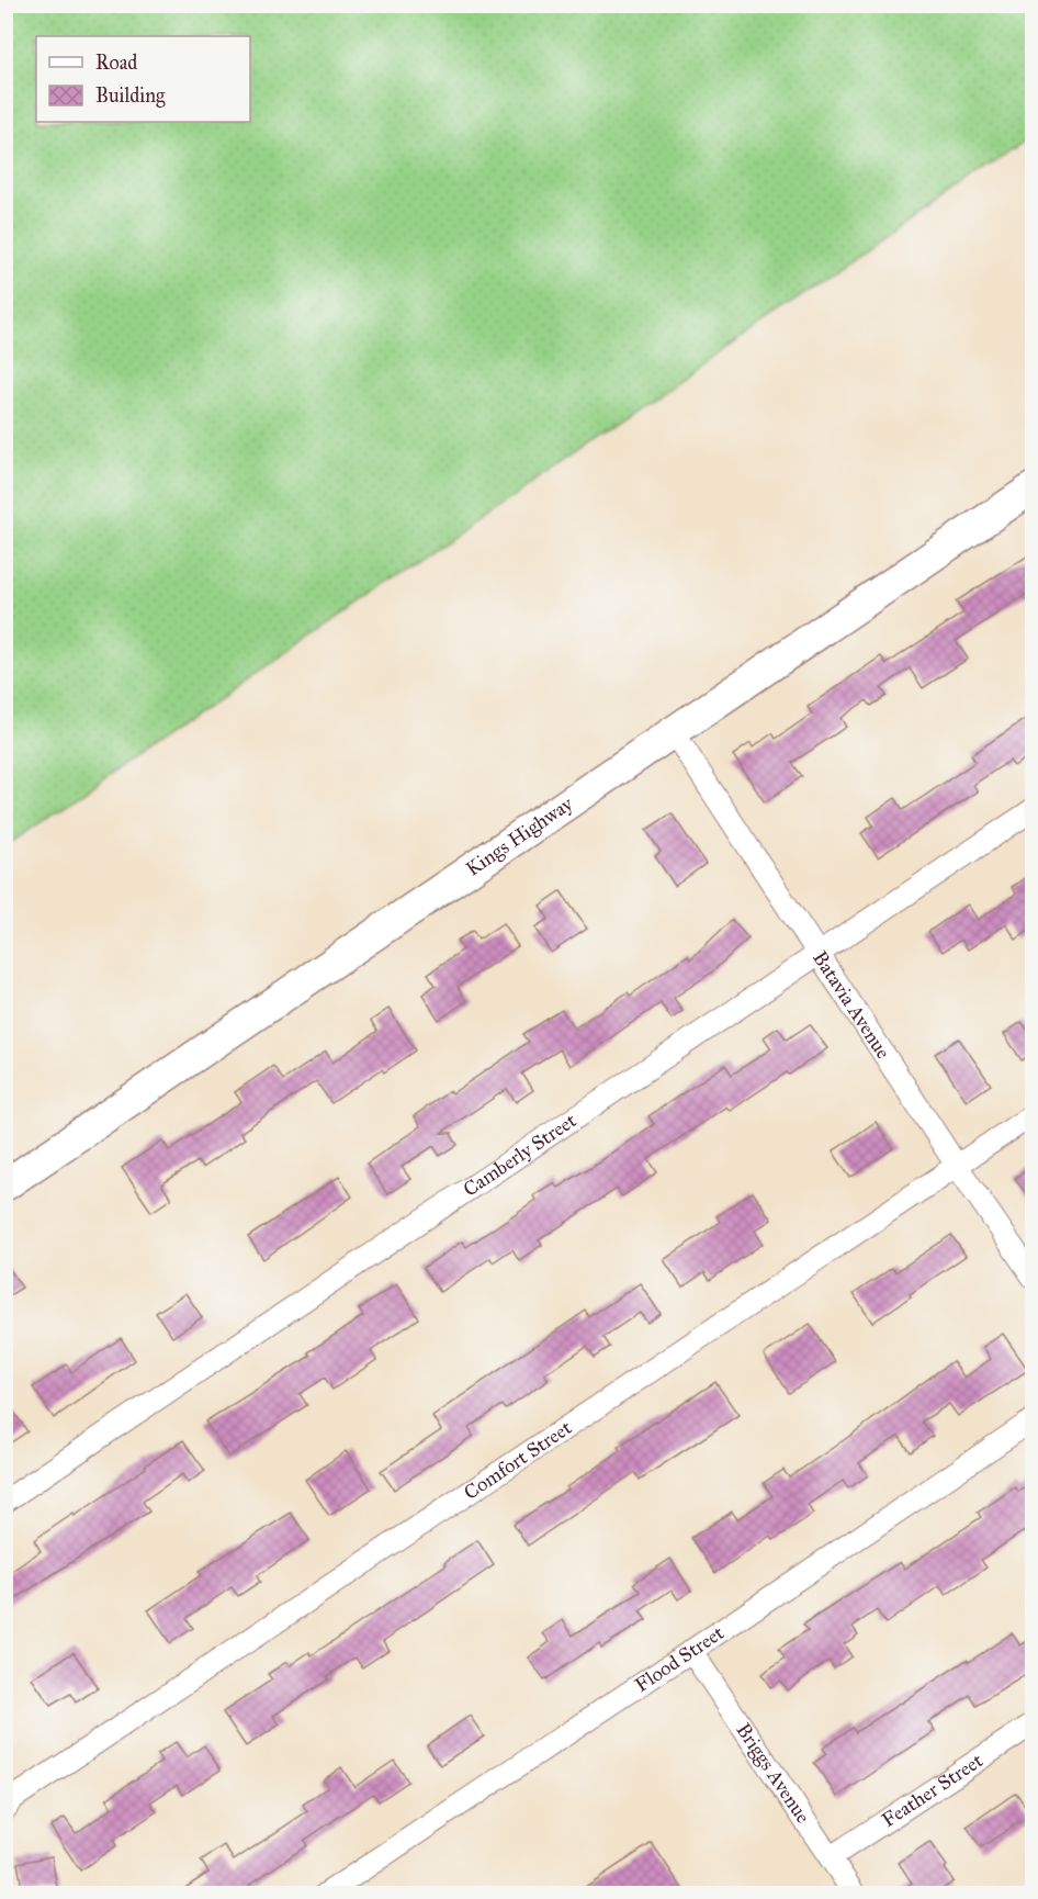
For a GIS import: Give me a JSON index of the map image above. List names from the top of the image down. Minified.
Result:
{"streets":{"street":["Kings Highway","Batavia Avenue","Camberly Street","Comfort Street","Flood Street","Briggs Avenue","Feather Street"]},"crossings":[["Kings Highway","Batavia Avenue"],["Batavia Avenue","Camberly Street"],["Batavia Avenue","Comfort Street"],["Flood Street","Briggs Avenue"],["Briggs Avenue","Feather Street"]],"legend":["Road","Building"]}
